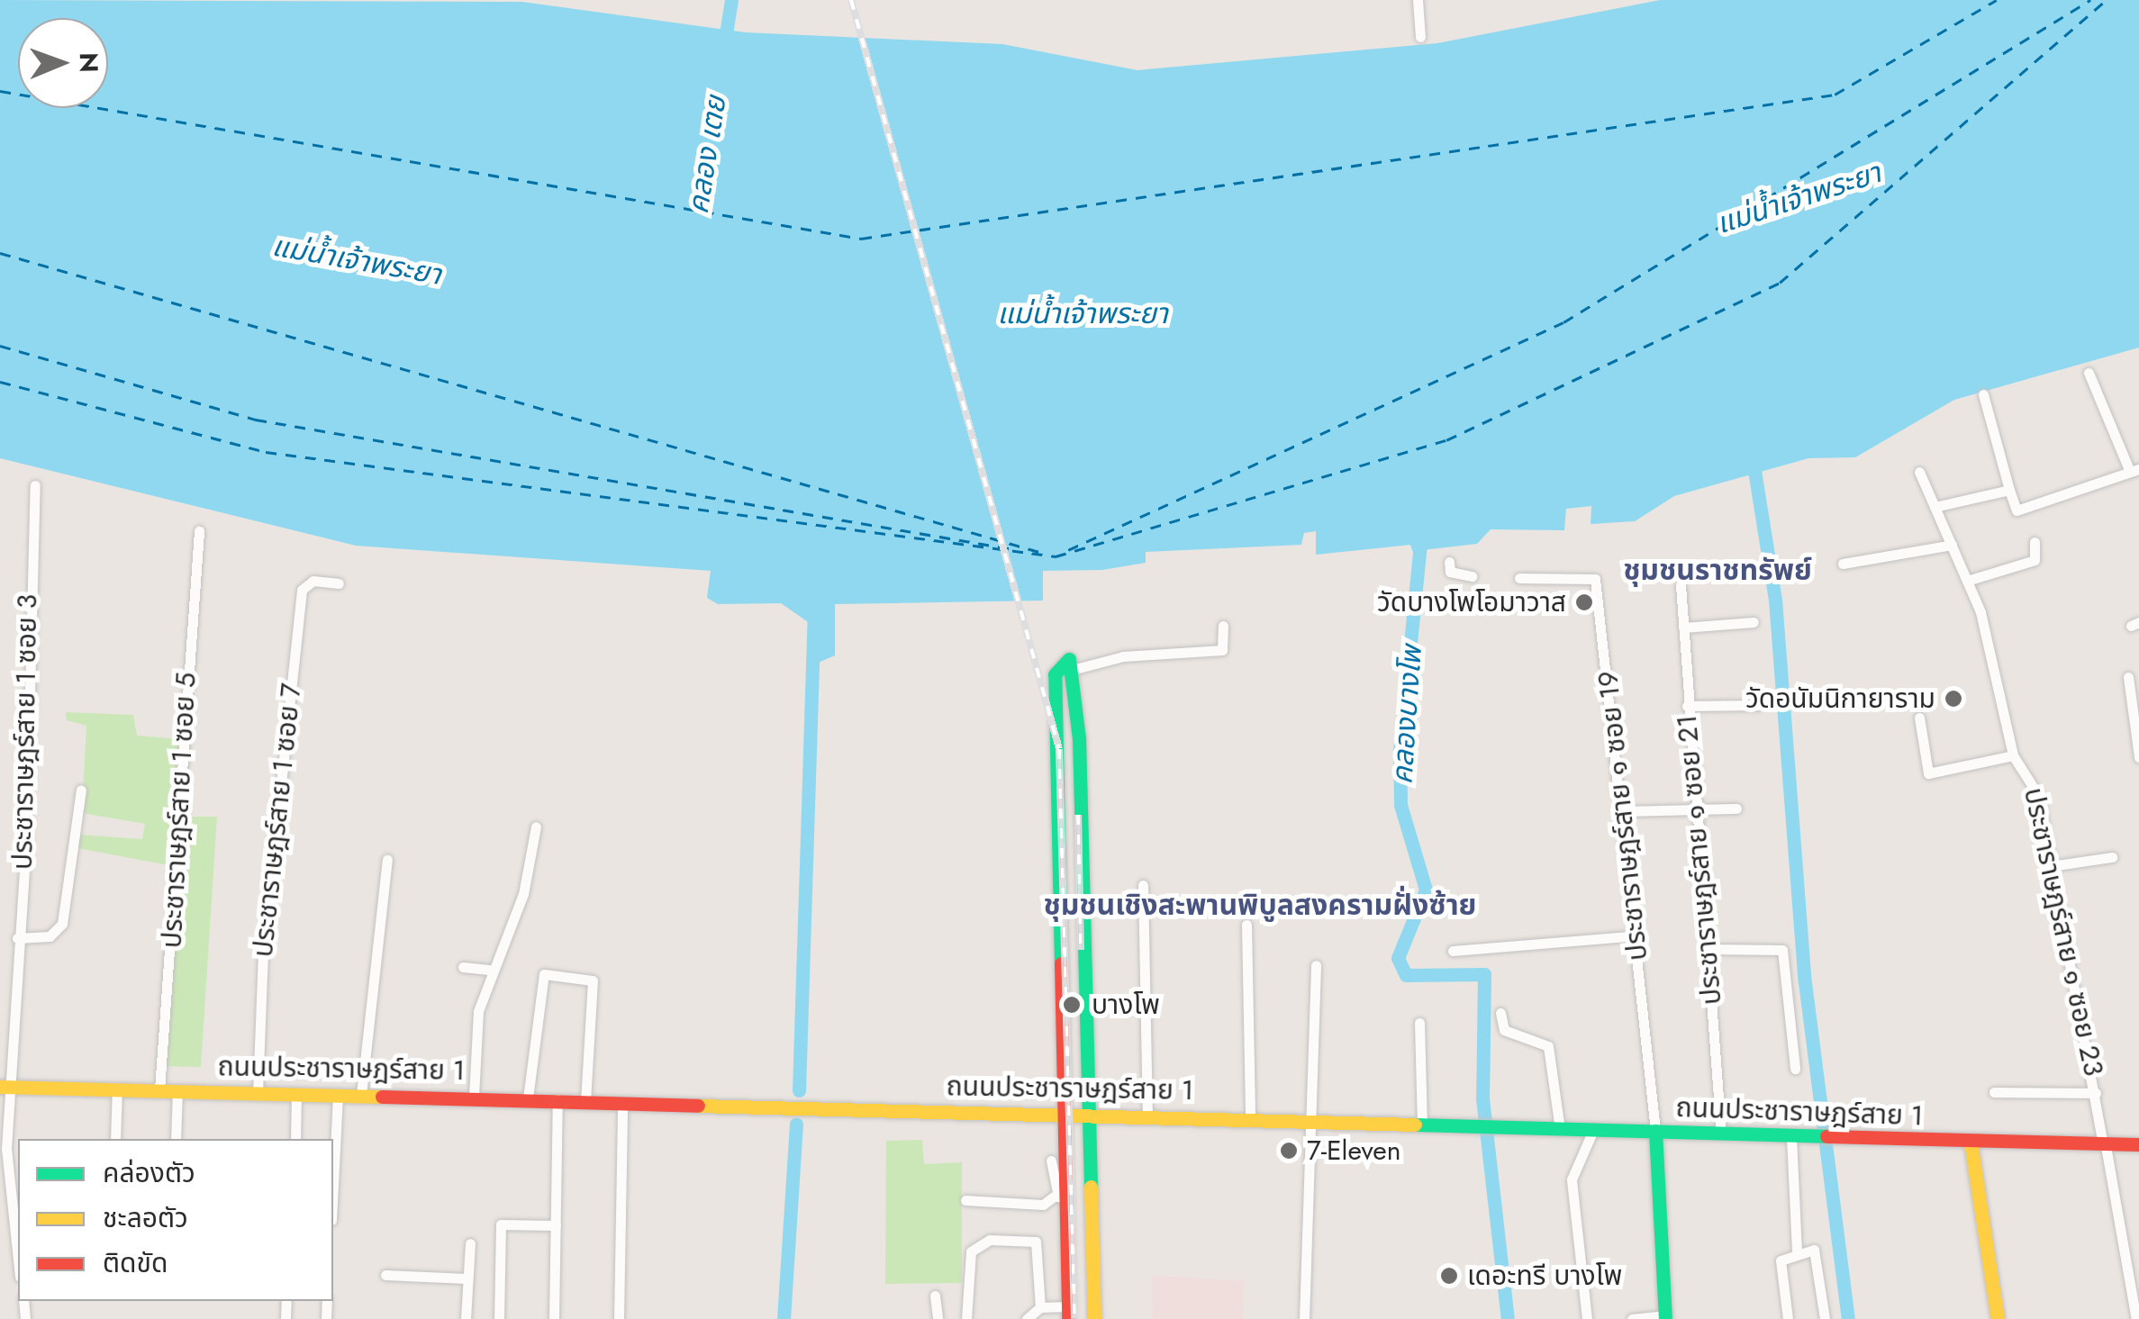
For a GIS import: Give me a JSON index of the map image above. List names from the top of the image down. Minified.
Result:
{"streets":{"main road":["ถนนประชาราษฎร์สาย 1"],"street":["ประชาราษฎร์สาย 1 ซอย 3","ประชาราษฎร์สาย 1 ซอย 5","ประชาราษฎร์สาย ๑ ซอย 19","ประชาราษฎร์สาย 1 ซอย 7","ประชาราษฎร์สาย ๑ ซอย 21","ประชาราษฎร์สาย ๑ ซอย 23"]},"crossings":[["ประชาราษฎร์สาย 1 ซอย 3","ถนนประชาราษฎร์สาย 1"],["ประชาราษฎร์สาย 1 ซอย 5","ถนนประชาราษฎร์สาย 1"],["ประชาราษฎร์สาย ๑ ซอย 19","ถนนประชาราษฎร์สาย 1"],["ประชาราษฎร์สาย 1 ซอย 7","ถนนประชาราษฎร์สาย 1"],["ประชาราษฎร์สาย ๑ ซอย 21","ถนนประชาราษฎร์สาย 1"],["ประชาราษฎร์สาย ๑ ซอย 23","ถนนประชาราษฎร์สาย 1"]],"districts":["ชุมชนราชทรัพย์","ชุมชนเชิงสะพานพิบูลสงครามฝั่งซ้าย"],"water":["คลอง เตย","แม่น้ำเจ้าพระยา","คลองบางโพ"],"places":["วัดบางโพโอมาวาส","วัดอนัมนิกายาราม","บางโพ","7-Eleven","เดอะทรี บางโพ"],"legend":["คล่องตัว","ชะลอตัว","ติดขัด"],"north":"right"}
